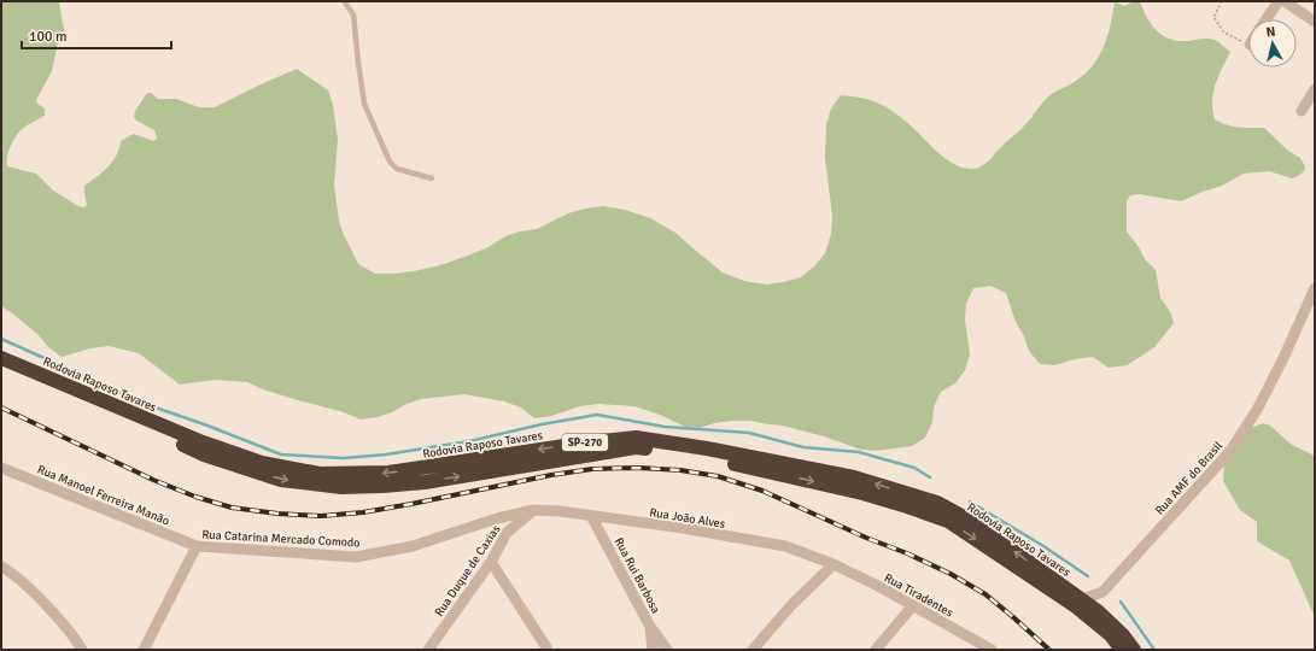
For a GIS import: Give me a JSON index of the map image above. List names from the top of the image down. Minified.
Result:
{"streets":{"highway":["Rodovia Raposo Tavares","SP-270"],"street":["Rua AMF do Brasil","Rua Manoel Ferreira Manão","Rua João Alves","Rua Catarina Mercado Comodo","Rua Duque de Caxias","Rua Rui Barbosa","Rua Tiradentes"]},"crossings":[["Rua Manoel Ferreira Manão","Rua Catarina Mercado Comodo"],["Rua João Alves","Rua Catarina Mercado Comodo"],["Rua João Alves","Rua Duque de Caxias"],["Rua João Alves","Rua Rui Barbosa"],["Rua João Alves","Rua Tiradentes"],["Rua Catarina Mercado Comodo","Rua Duque de Caxias"]],"scale_bar":"100 m","north":"top"}
